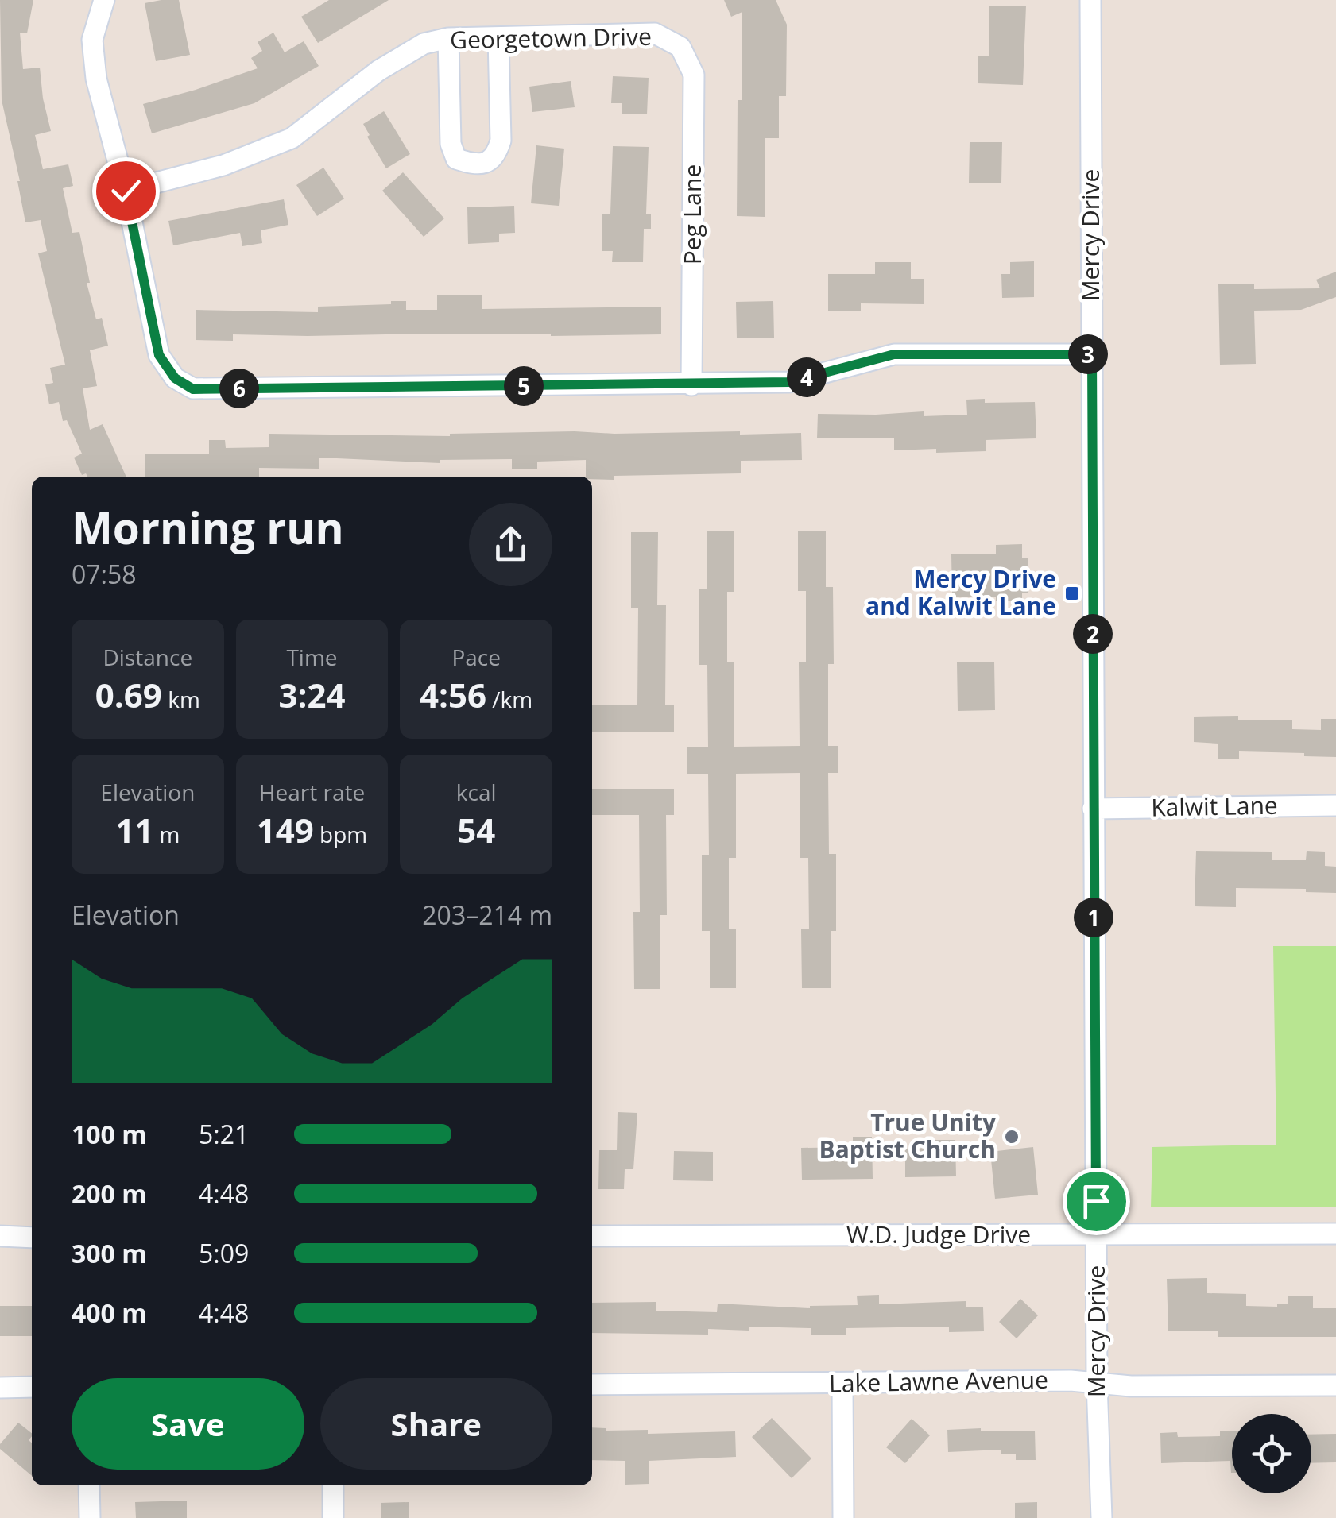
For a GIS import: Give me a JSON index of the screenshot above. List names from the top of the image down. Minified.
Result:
{"streets":{"street":["Georgetown Drive","Peg Lane","Mercy Drive","Kalwit Lane","W.D. Judge Drive","Lake Lawne Avenue"]},"crossings":[["Georgetown Drive","Peg Lane"],["Mercy Drive","Kalwit Lane"],["Mercy Drive","W.D. Judge Drive"],["Mercy Drive","Lake Lawne Avenue"]],"places":{"transit":["Mercy Drive and Kalwit Lane"],"other":["True Unity Baptist Church"]},"page":{"pins":["3","4","5","6","2","1"],"heading":["Morning run","07:58"],"stats":[["Distance","0.69 km"],["Time","3:24"],["Pace","4:56 /km"],["Elevation","11 m"],["Heart rate","149 bpm"],["kcal","54"]],"chart":["Elevation","203–214 m"],"list":[{"name":"100 m","note":"5:21"},{"name":"200 m","note":"4:48"},{"name":"300 m","note":"5:09"},{"name":"400 m","note":"4:48"}],"buttons":["Save","Share"]}}
